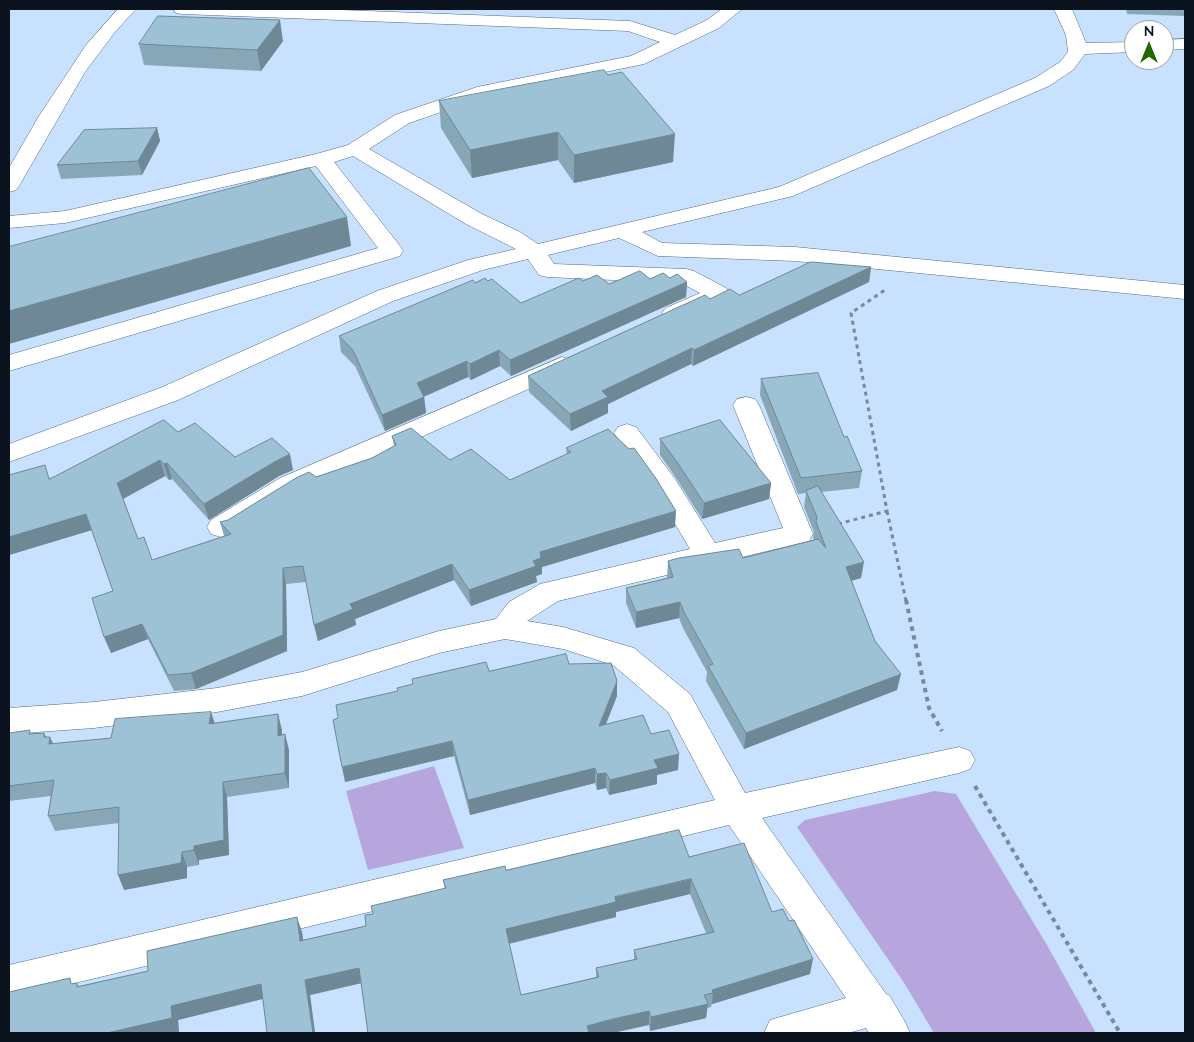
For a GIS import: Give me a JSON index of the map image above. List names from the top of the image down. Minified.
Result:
{"north":"top"}
